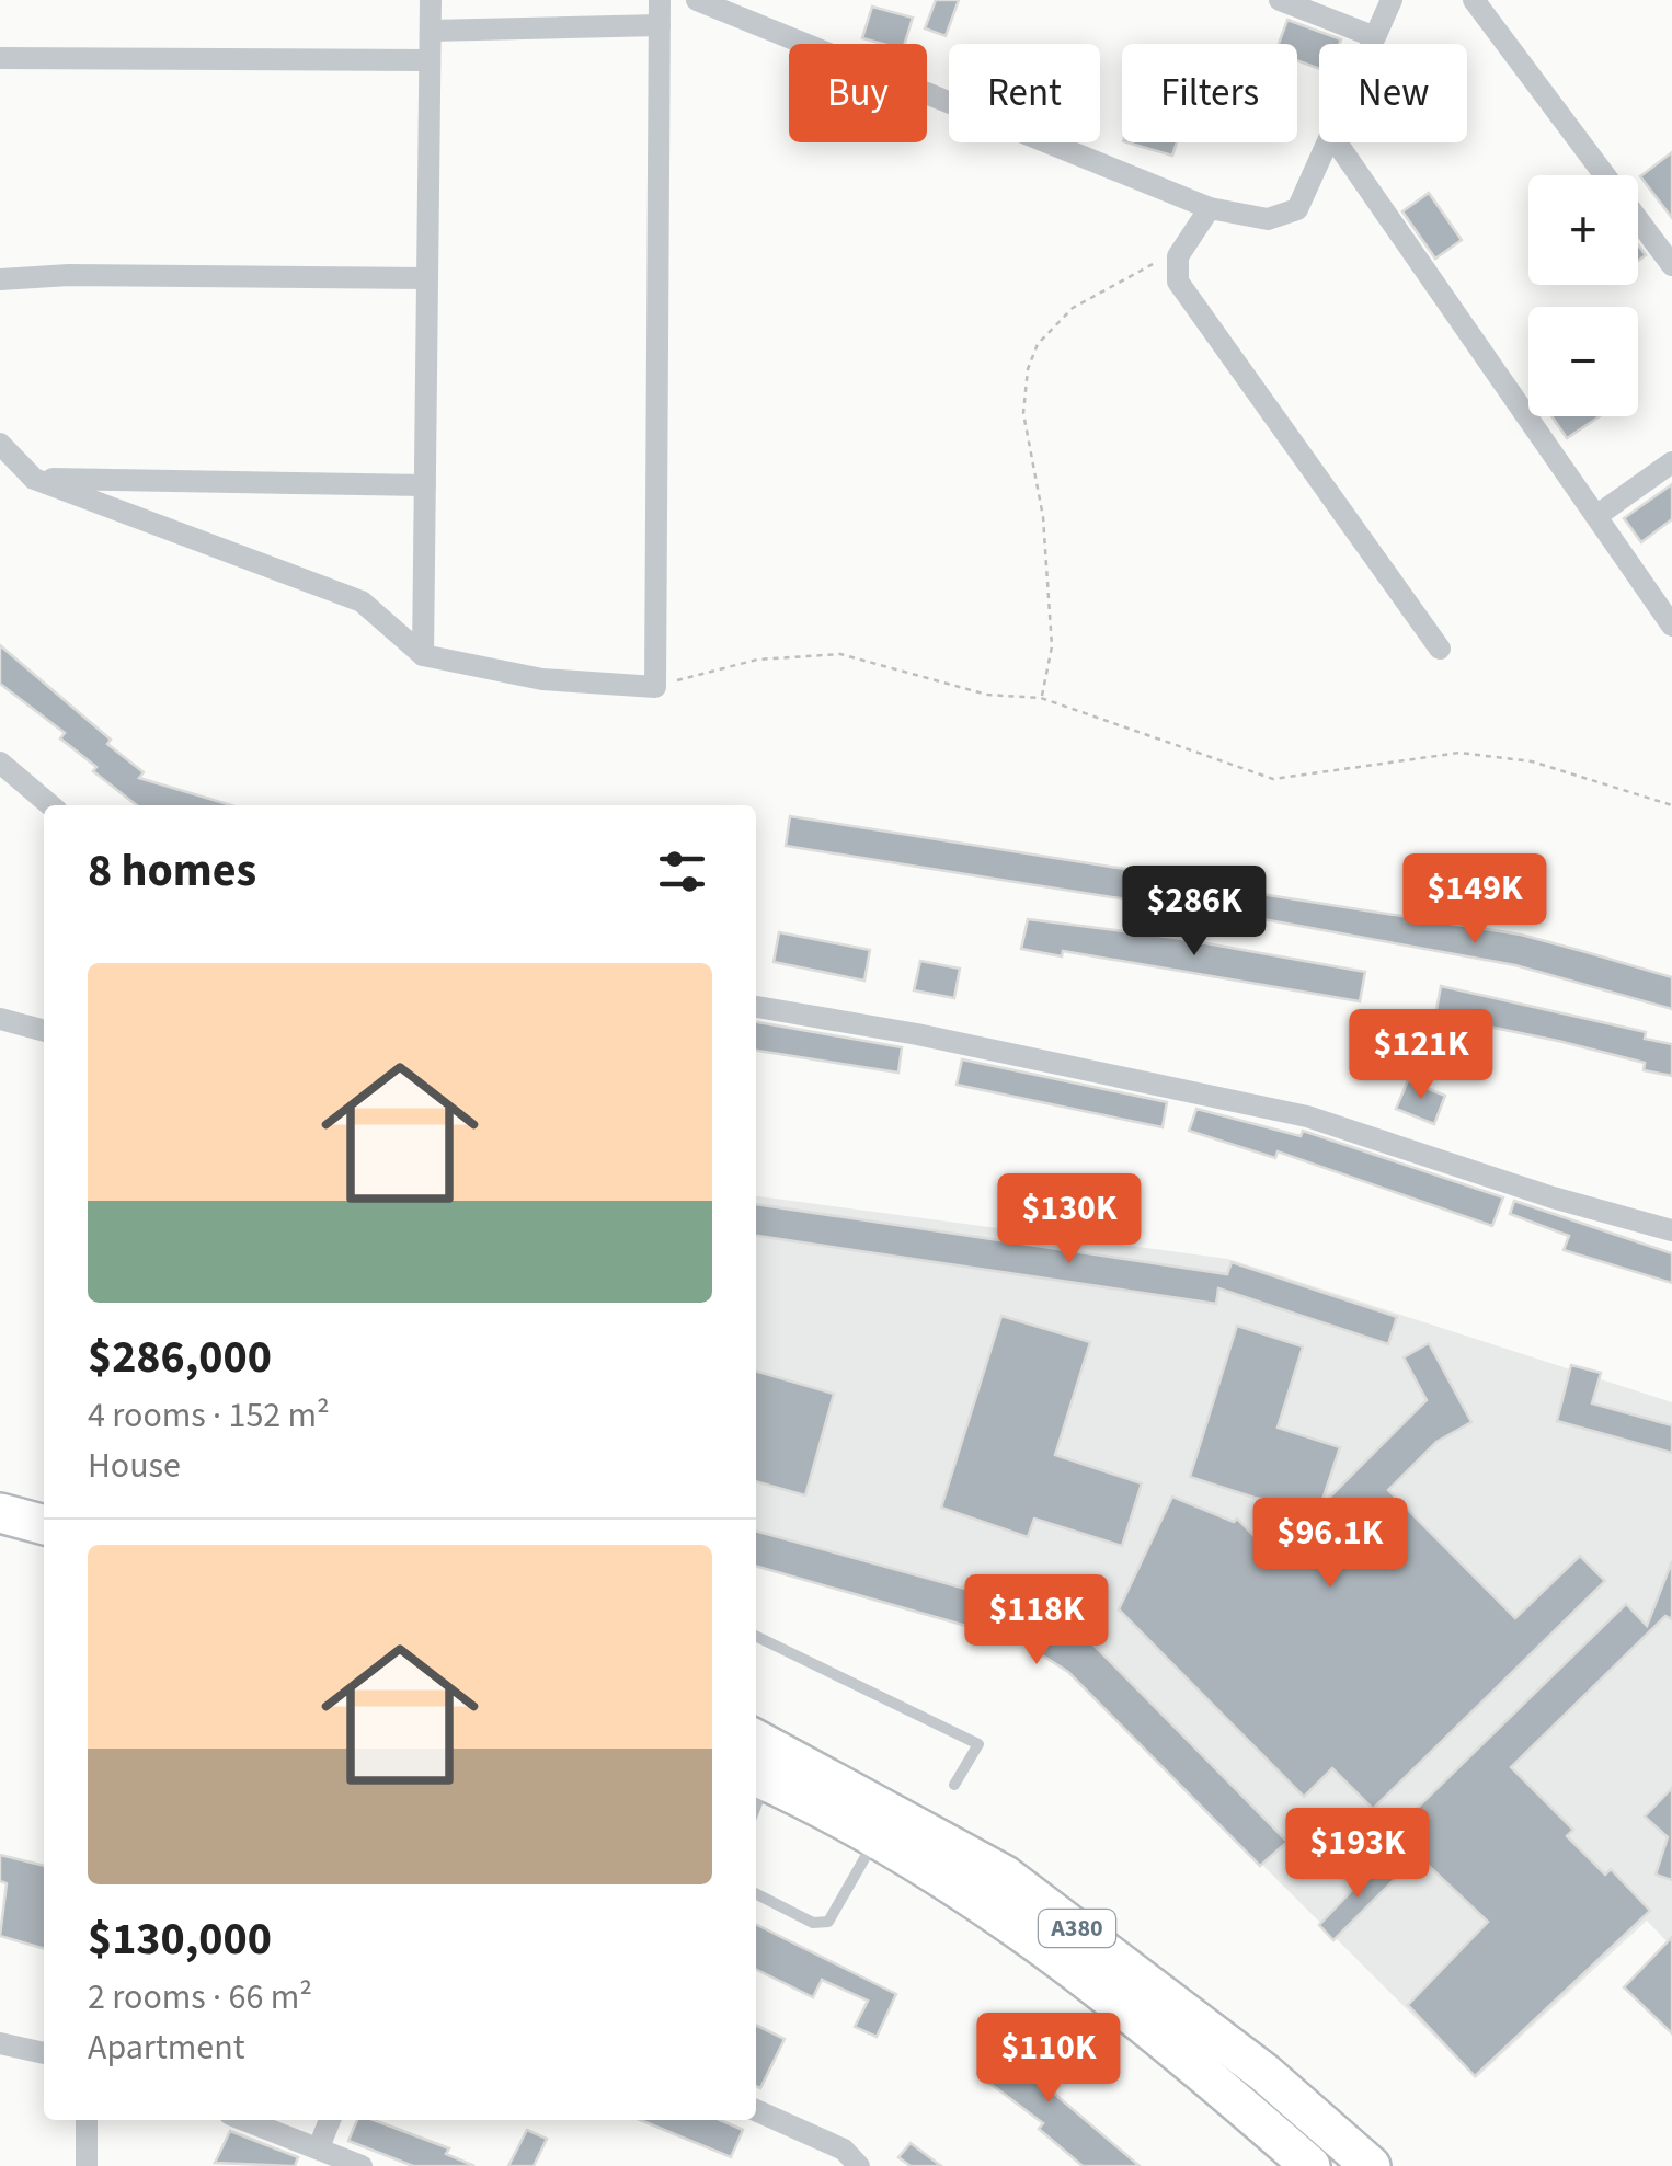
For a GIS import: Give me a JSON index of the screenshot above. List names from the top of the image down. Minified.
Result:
{"streets":{"highway":["A380"]},"page":{"chip":["Buy","Rent","Filters","New"],"map_buttons":["+","−"],"heading":"8 homes","price":["$149K","$286K","$121K","$130K","$96.1K","$118K","$193K","$110K"],"list":[{"name":"$286,000","note":"4 rooms · 152 m² · House"},{"name":"$130,000","note":"2 rooms · 66 m² · Apartment"}]}}
